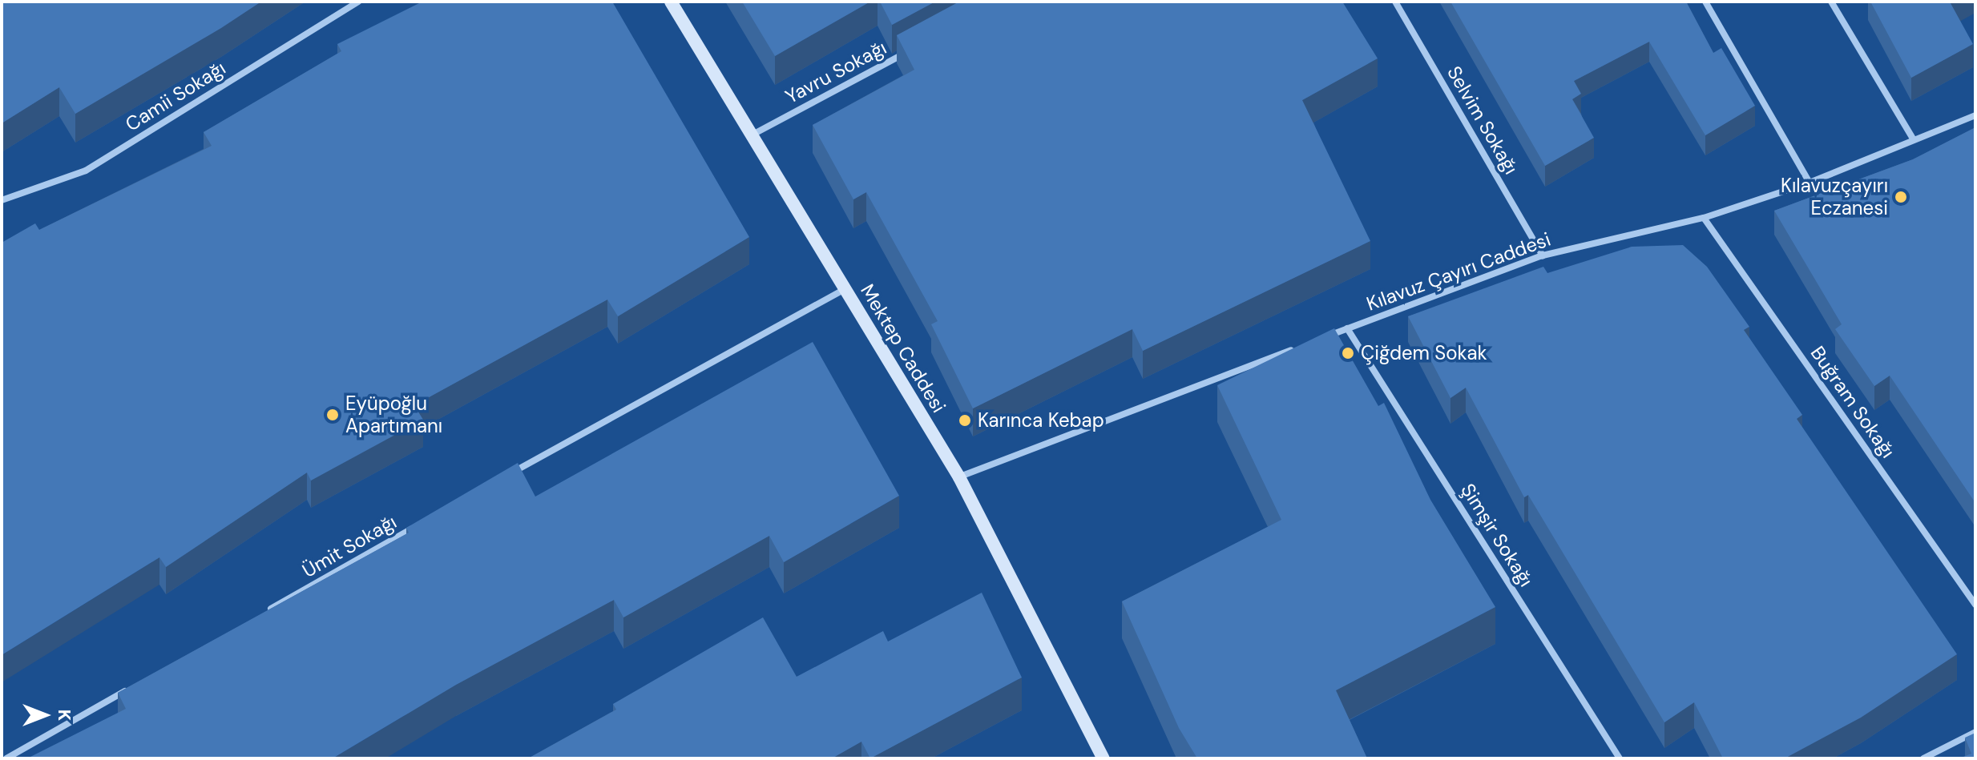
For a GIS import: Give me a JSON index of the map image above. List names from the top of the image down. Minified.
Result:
{"streets":{"street":["Yavru Sokağı","Camii Sokağı","Selvim Sokağı","Kılavuz Çayırı Caddesi","Mektep Caddesi","Buğram Sokağı","Şimşir Sokağı","Ümit Sokağı"]},"crossings":[["Yavru Sokağı","Mektep Caddesi"],["Selvim Sokağı","Kılavuz Çayırı Caddesi"],["Kılavuz Çayırı Caddesi","Buğram Sokağı"],["Kılavuz Çayırı Caddesi","Şimşir Sokağı"]],"places":["Kılavuzçayırı Eczanesi","Çiğdem Sokak","Eyüpoğlu Apartımanı","Karınca Kebap"],"north":"right"}
